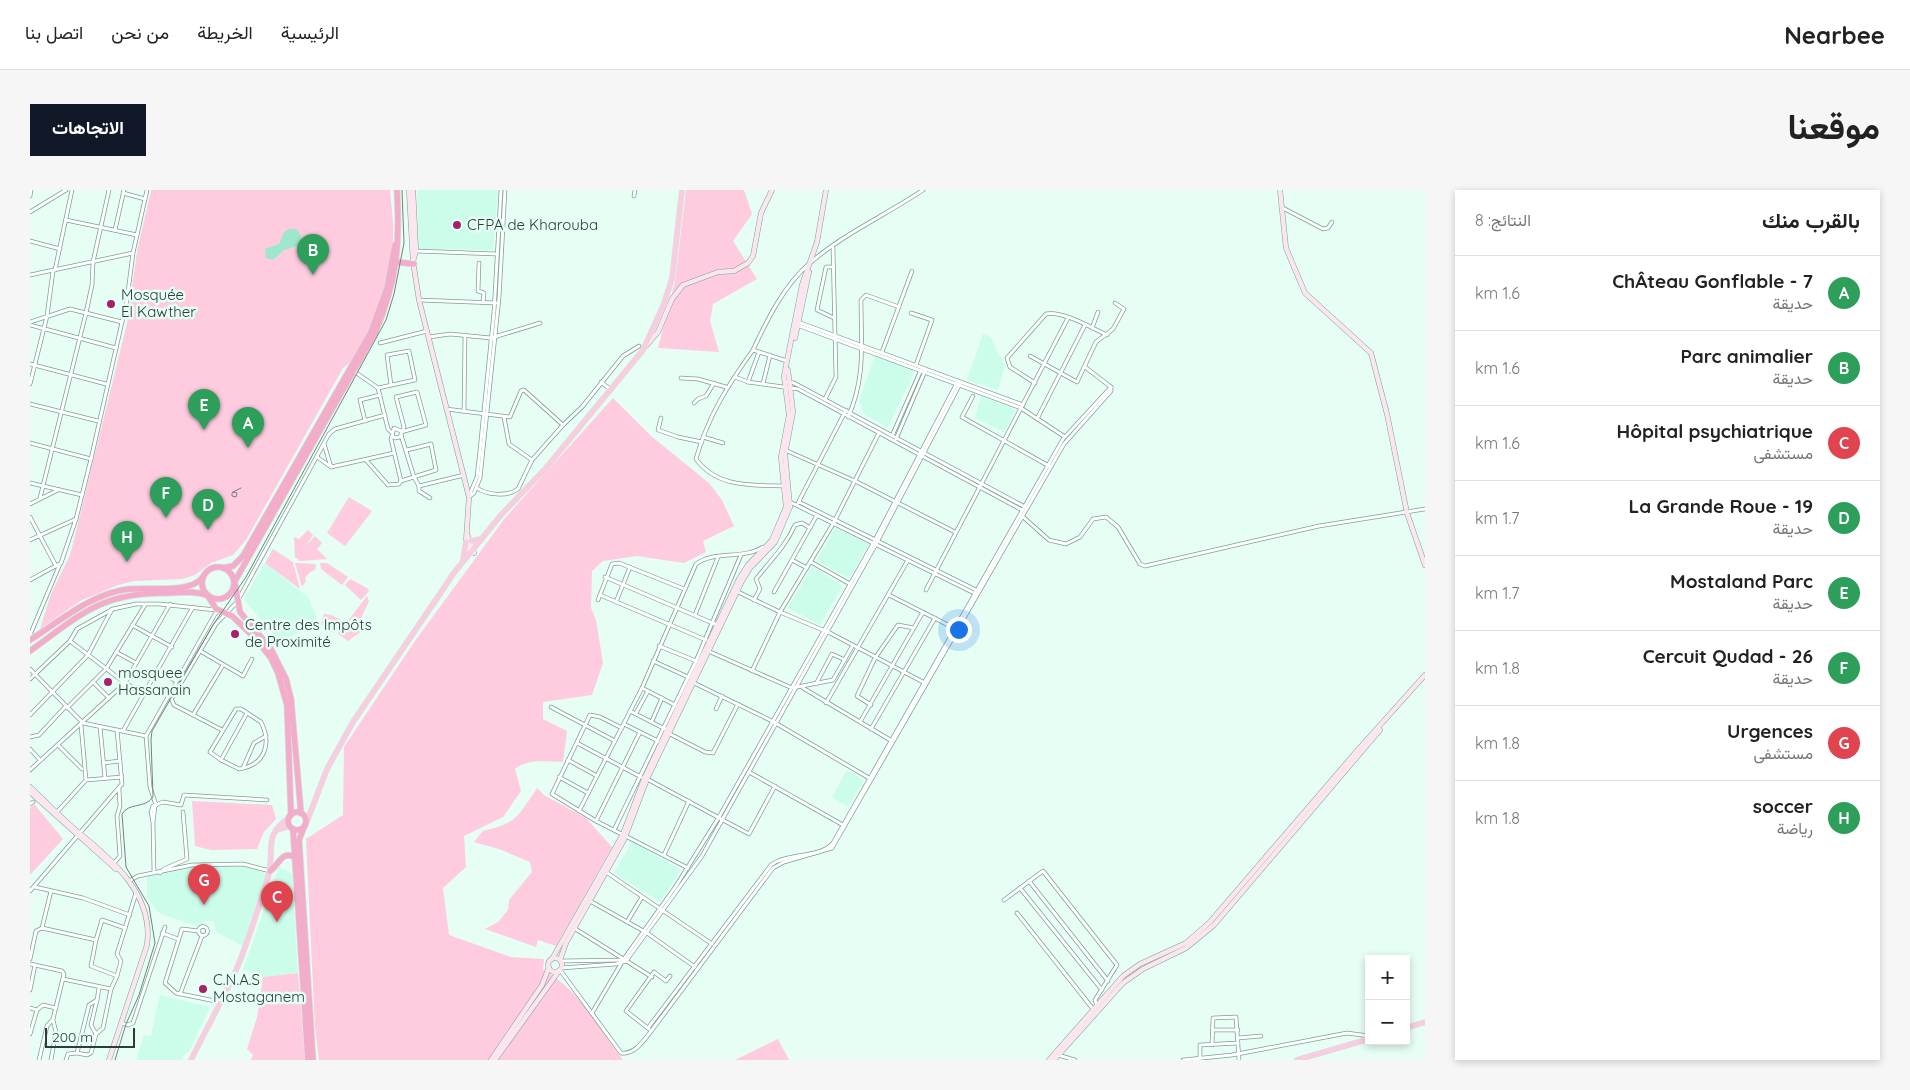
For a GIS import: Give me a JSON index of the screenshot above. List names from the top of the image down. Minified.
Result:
{"places":["CFPA de Kharouba","Mosquée El Kawther","Centre des Impôts de Proximité","mosquee Hassanain","C.N.A.S Mostaganem"],"scale_bar":"200 m","page":{"header":"Nearbee","nav":["الرئيسية","الخريطة","من نحن","اتصل بنا"],"title":"موقعنا","buttons":"الاتجاهات","heading":["بالقرب منك","النتائج: 8"],"pins":["B","E","A","F","D","H","G","C"],"list":[{"mark":"A","name":"7 - ChÂteau Gonflable","note":"حديقة","value":"1.6 km"},{"mark":"B","name":"Parc animalier","note":"حديقة","value":"1.6 km"},{"mark":"C","name":"Hôpital psychiatrique","note":"مستشفى","value":"1.6 km"},{"mark":"D","name":"19 - La Grande Roue","note":"حديقة","value":"1.7 km"},{"mark":"E","name":"Mostaland Parc","note":"حديقة","value":"1.7 km"},{"mark":"F","name":"26 - Cercuit Qudad","note":"حديقة","value":"1.8 km"},{"mark":"G","name":"Urgences","note":"مستشفى","value":"1.8 km"},{"mark":"H","name":"soccer","note":"رياضة","value":"1.8 km"}],"map_buttons":["+","−"],"scale":"200 m"}}
